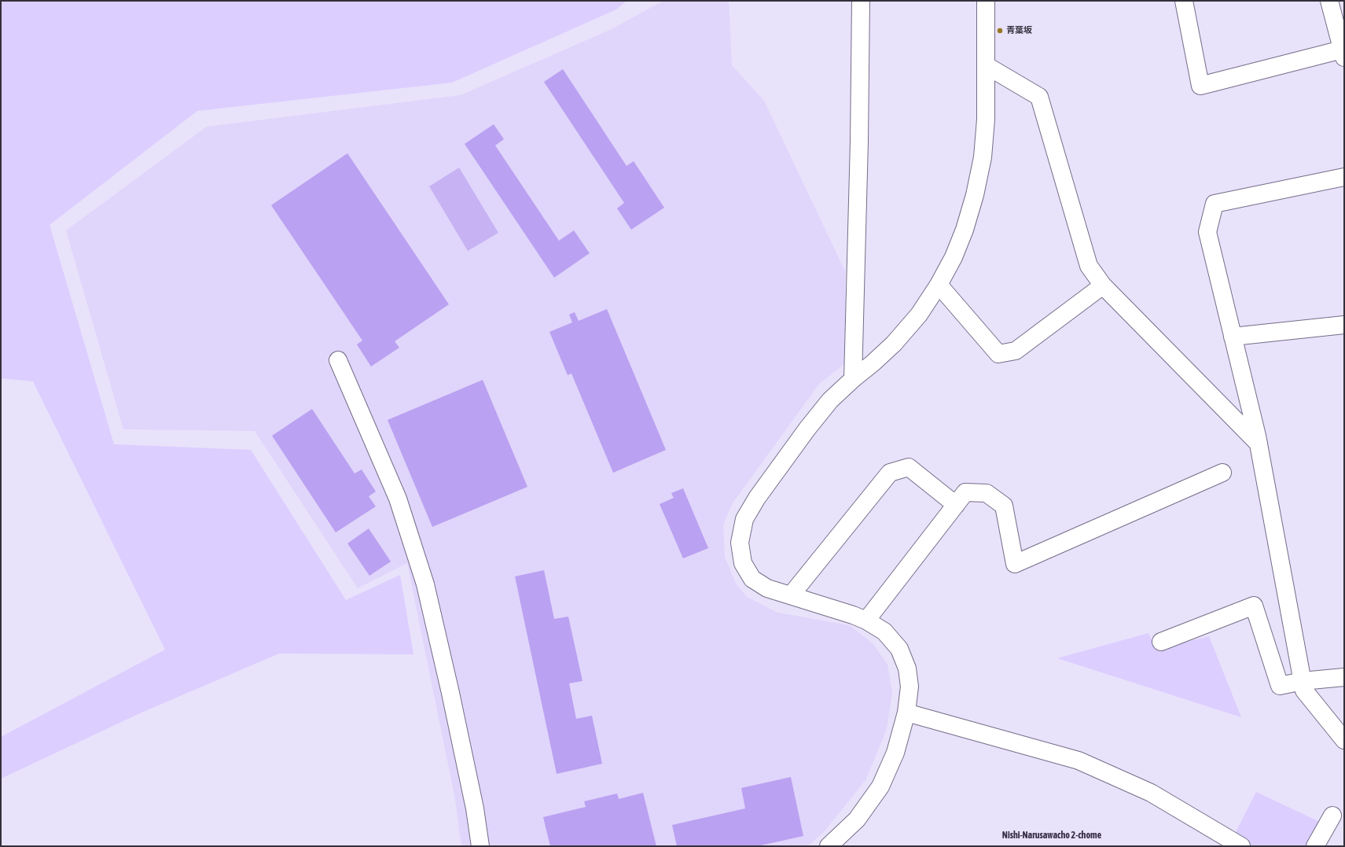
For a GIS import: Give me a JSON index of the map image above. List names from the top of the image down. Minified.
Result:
{"districts":["Nishi-Narusawacho 2-chome"],"places":["青葉坂"]}
